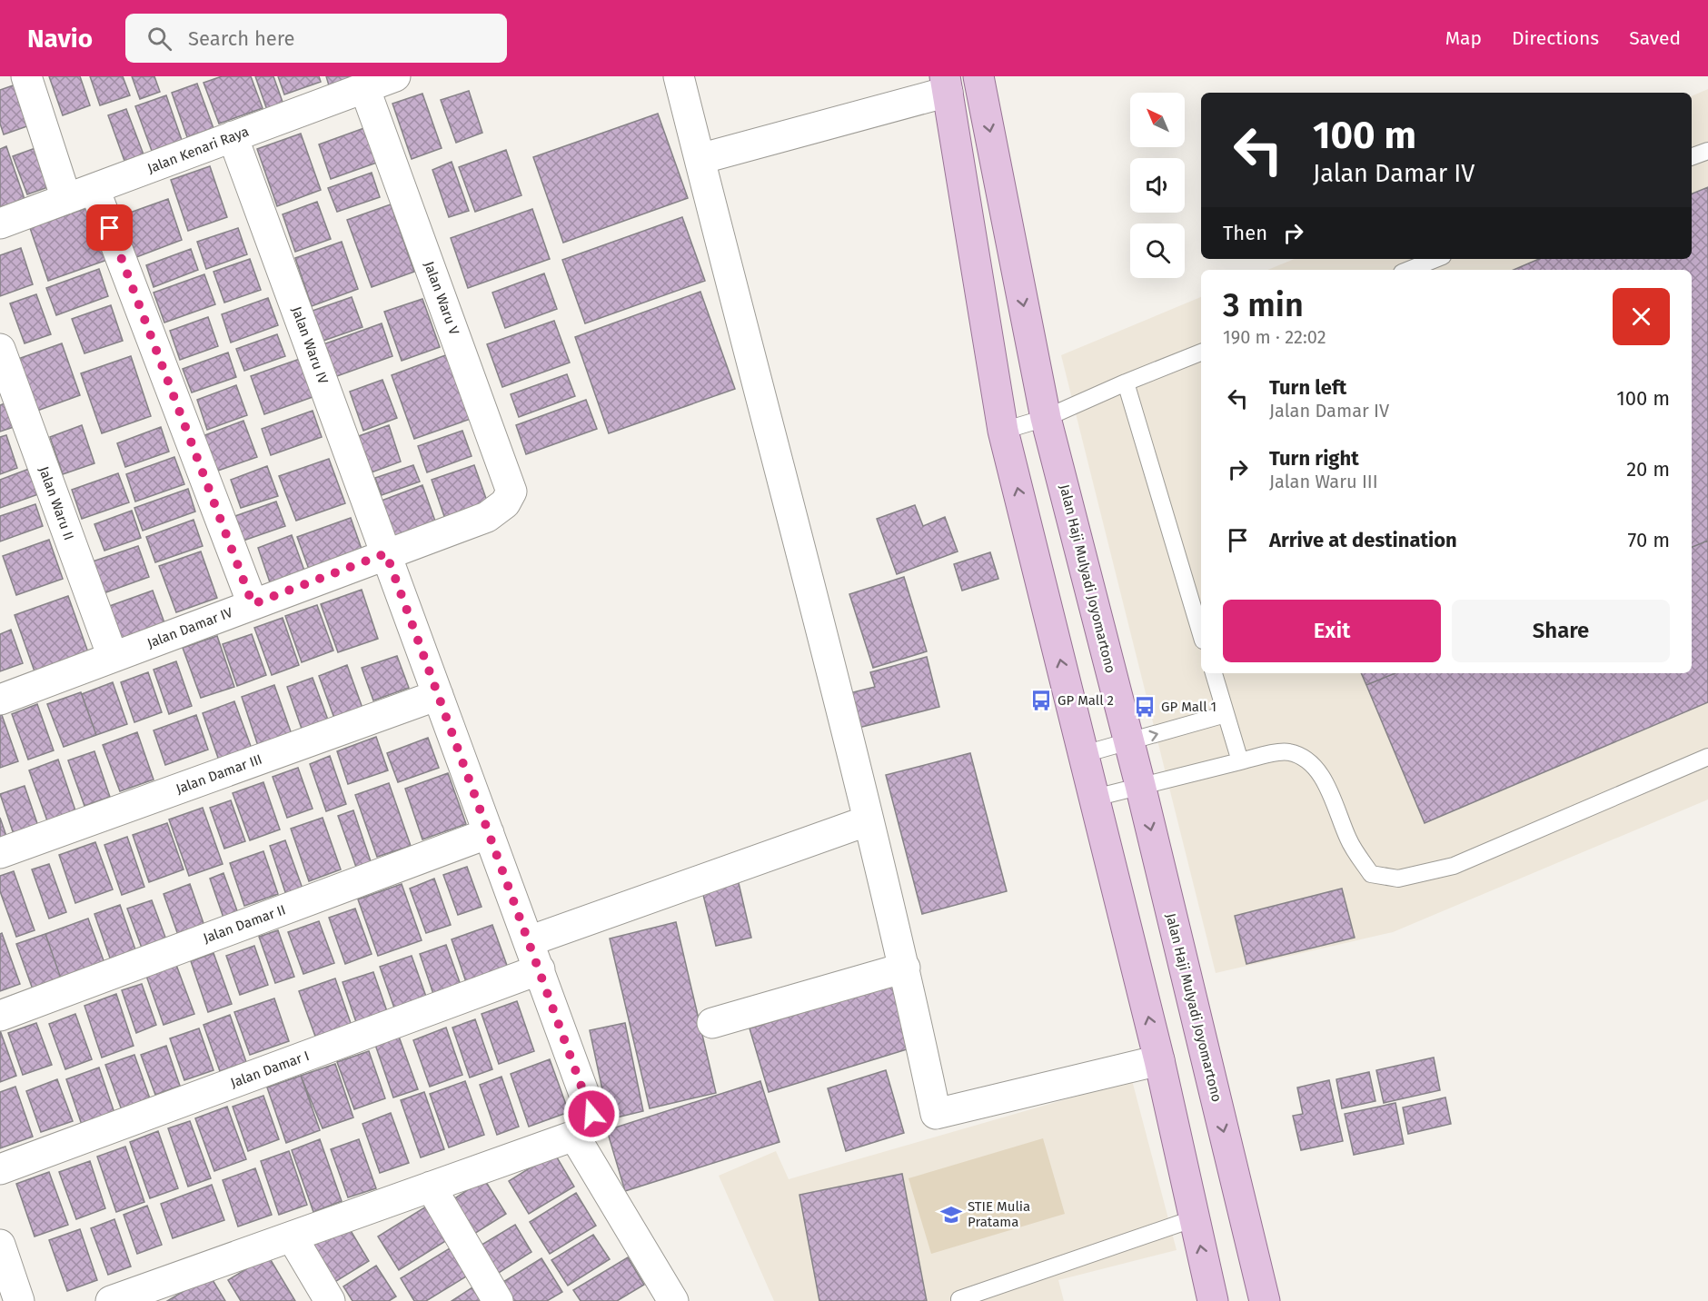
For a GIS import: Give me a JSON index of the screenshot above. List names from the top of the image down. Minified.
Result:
{"streets":{"main road":["Jalan Haji Mulyadi Joyomartono"],"street":["Jalan Kenari Raya","Jalan Waru V","Jalan Waru IV","Jalan Waru II","Jalan Damar IV","Jalan Damar III","Jalan Damar II","Jalan Damar I"]},"crossings":[["Jalan Kenari Raya","Jalan Waru V"],["Jalan Kenari Raya","Jalan Waru IV"],["Jalan Waru V","Jalan Damar IV"],["Jalan Waru IV","Jalan Damar IV"],["Jalan Waru IV","Jalan Damar III"],["Jalan Waru IV","Jalan Damar II"],["Jalan Waru IV","Jalan Damar I"],["Jalan Waru II","Jalan Damar IV"]],"places":{"bus stop":["GP Mall 2","GP Mall 1"],"school or university":["STIE Mulia Pratama"]},"north":"top left","page":{"header":"Navio","search":"Search here","nav":["Map","Directions","Saved"],"turn":["100 m","Jalan Damar IV"],"then":"Then","heading":["3 min","190 m · 22:02"],"list":[{"name":"Turn left","note":"Jalan Damar IV","value":"100 m"},{"name":"Turn right","note":"Jalan Waru III","value":"20 m"},{"name":"Arrive at destination","value":"70 m"}],"buttons":["Exit","Share"]}}
